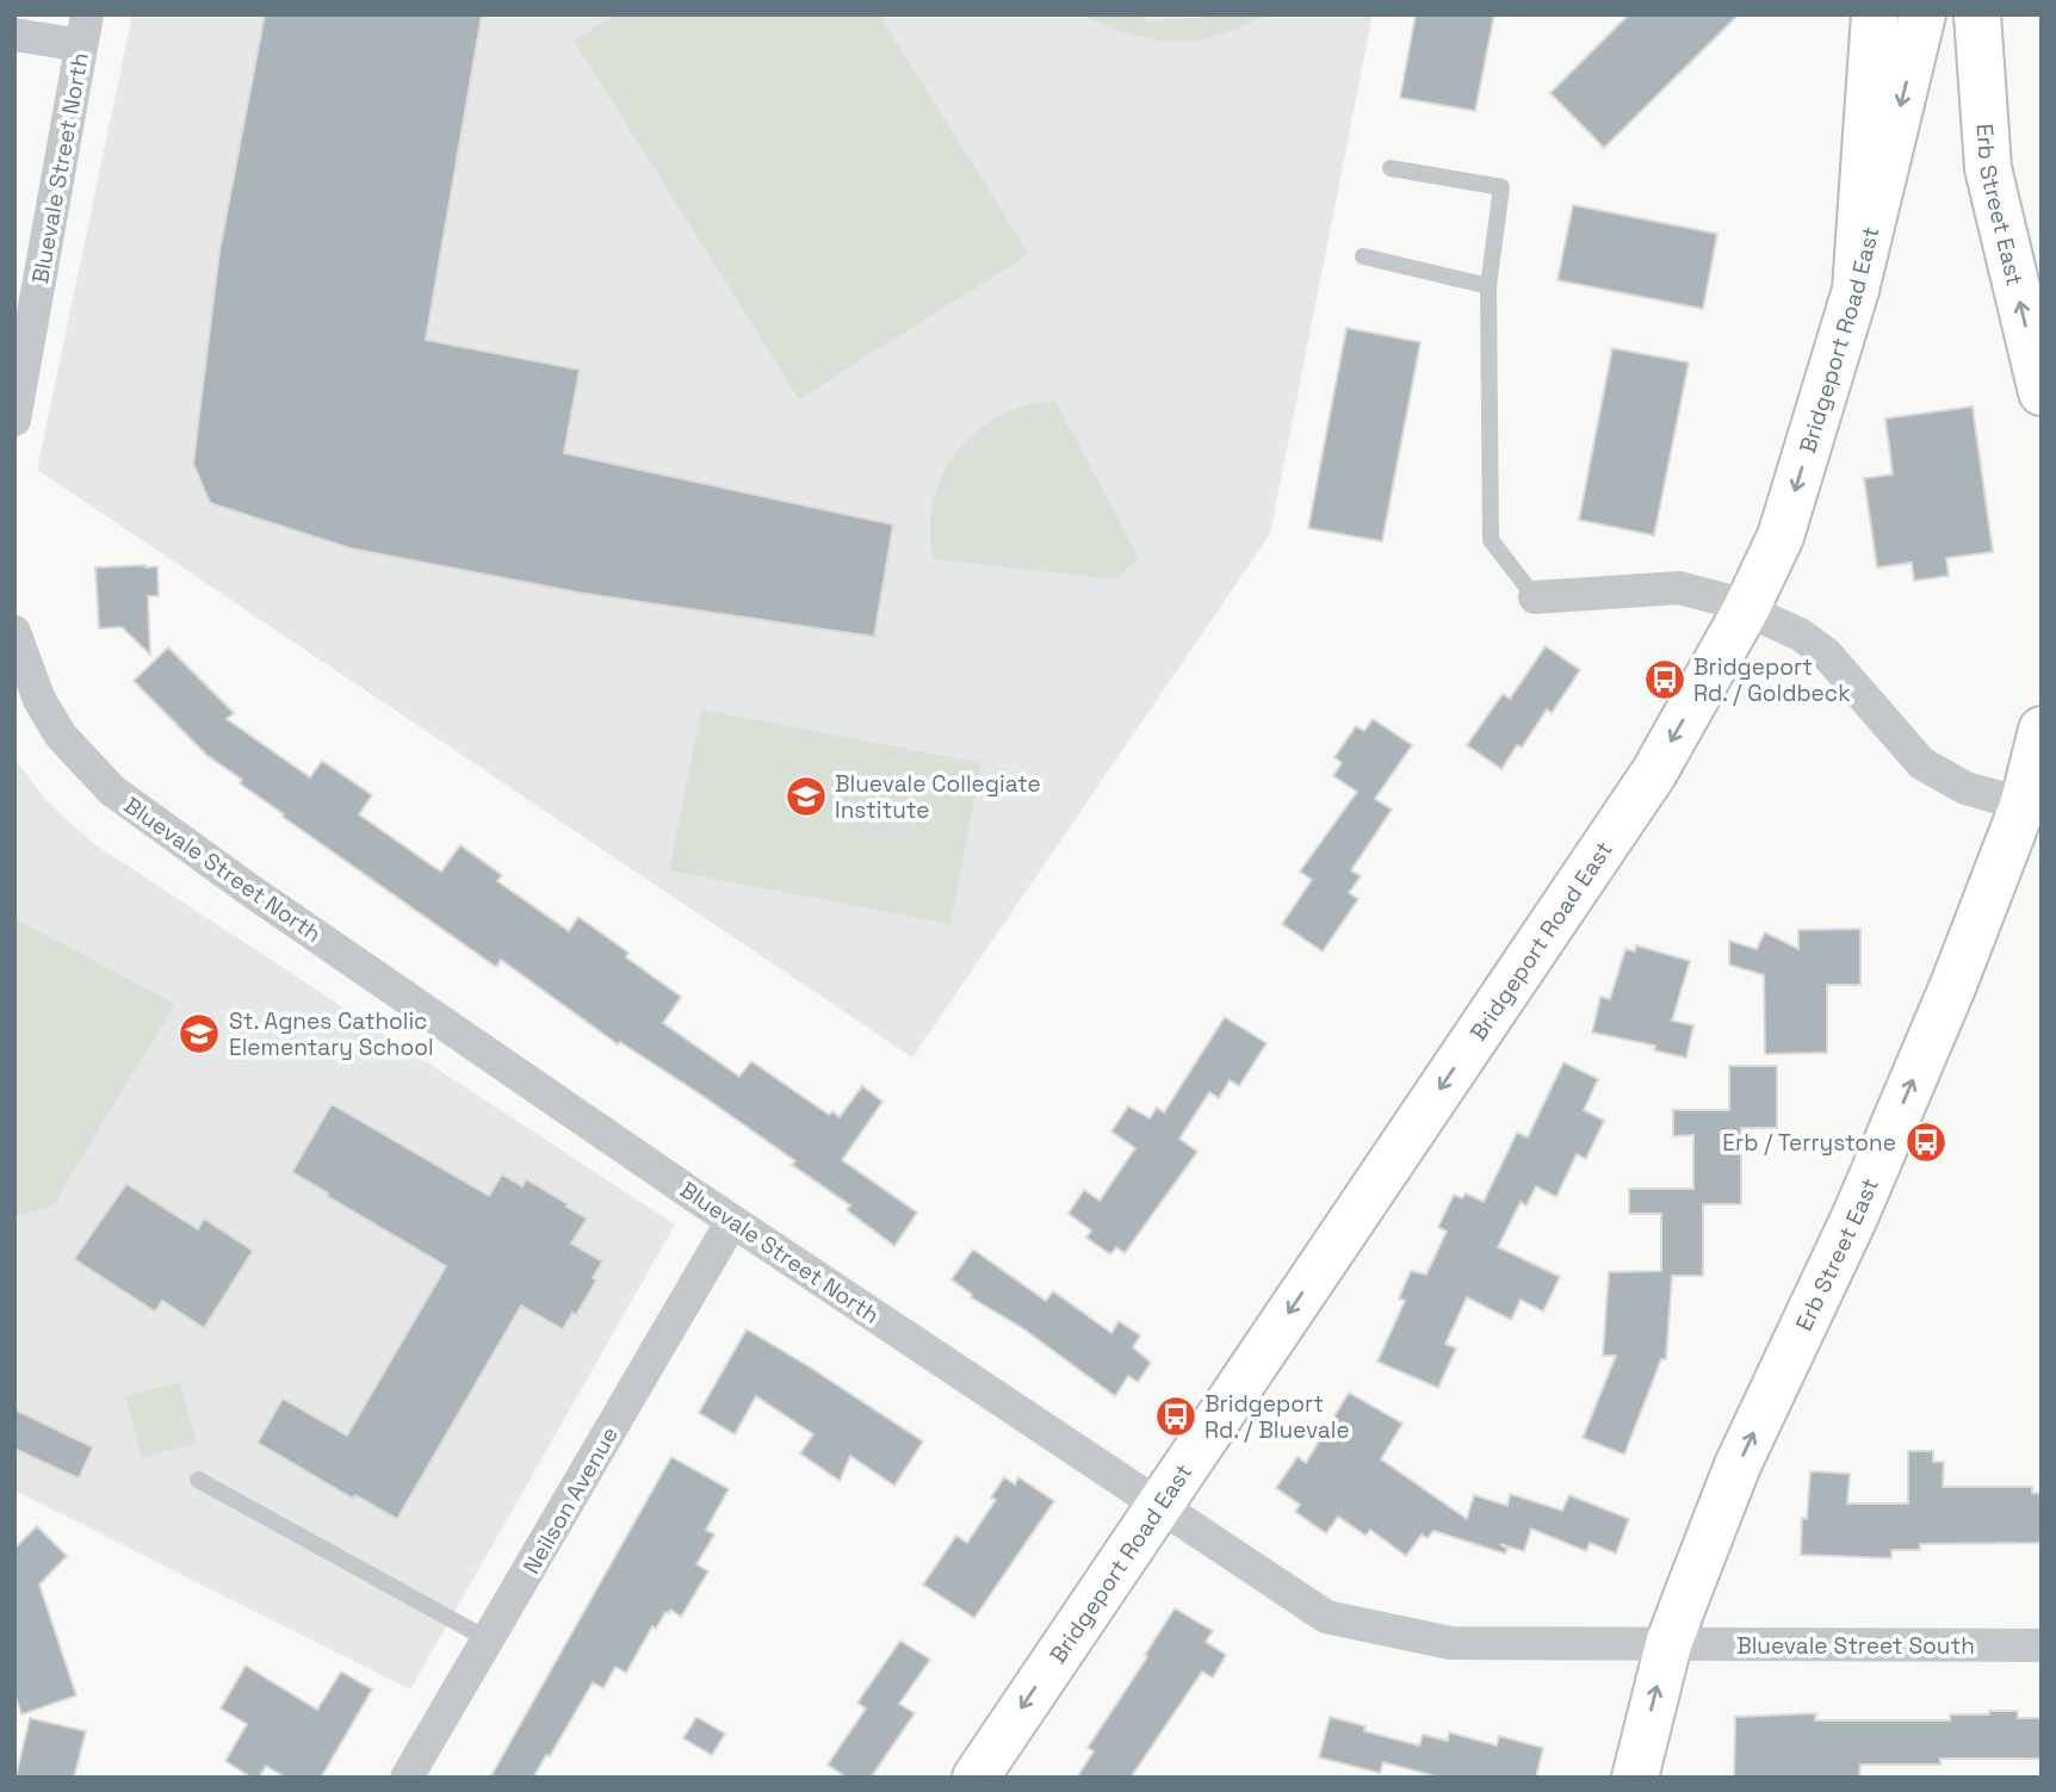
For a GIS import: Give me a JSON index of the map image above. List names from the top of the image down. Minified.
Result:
{"streets":{"main road":["Erb Street East","Bridgeport Road East"],"street":["Bluevale Street North","Neilson Avenue","Bluevale Street South"]},"crossings":[["Bluevale Street North","Erb Street East"],["Bluevale Street North","Bridgeport Road East"],["Bluevale Street North","Neilson Avenue"],["Bluevale Street North","Bluevale Street South"],["Erb Street East","Bluevale Street South"]],"one_way":["Erb Street East","Bridgeport Road East"],"places":{"bus stop":["Bridgeport Rd. / Goldbeck","Erb / Terrystone","Bridgeport Rd. / Bluevale"],"school or university":["Bluevale Collegiate Institute","St. Agnes Catholic Elementary School"]}}
